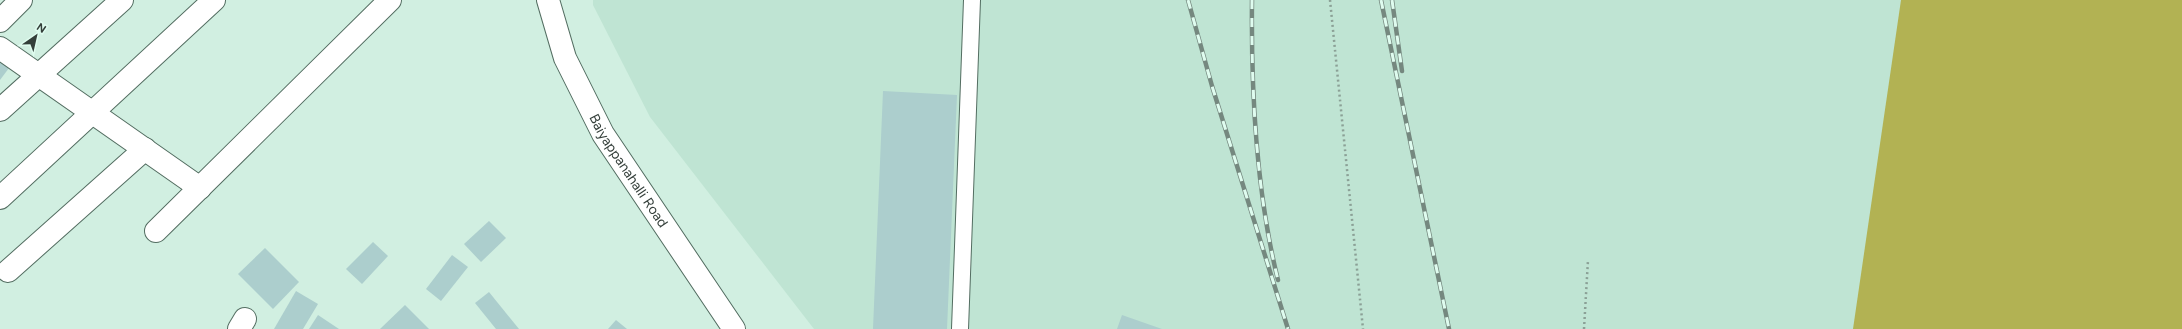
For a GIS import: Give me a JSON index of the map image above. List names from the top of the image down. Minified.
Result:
{"streets":{"street":["Baiyappanahalli Road"]},"north":"top right"}
